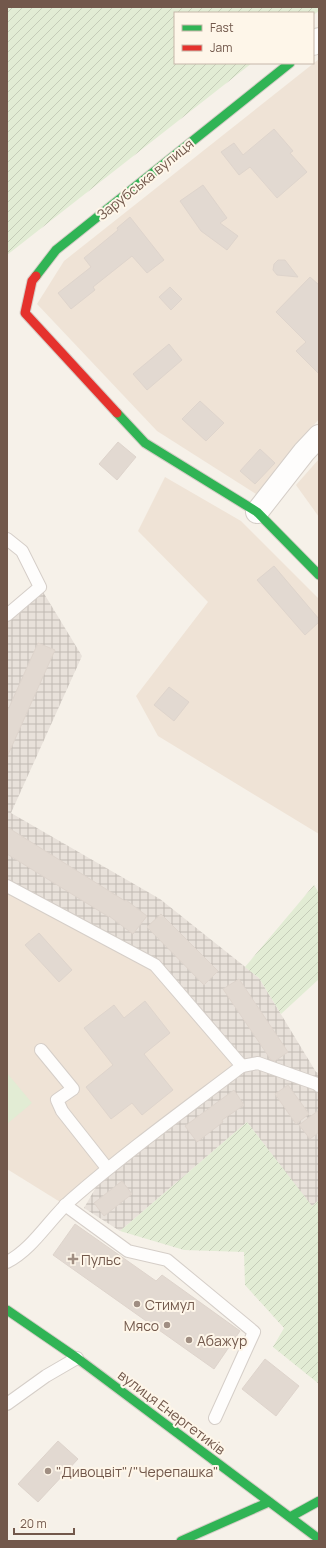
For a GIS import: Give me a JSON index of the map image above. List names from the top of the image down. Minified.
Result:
{"streets":{"street":["Зарубська вулиця","вулиця Енергетиків"]},"places":{"health":["Пульс"],"other":["Стимул","Мясо","Абажур","\"Дивоцвіт\"/\"Черепашка\""]},"legend":["Fast","Jam"],"scale_bar":"20 m"}
